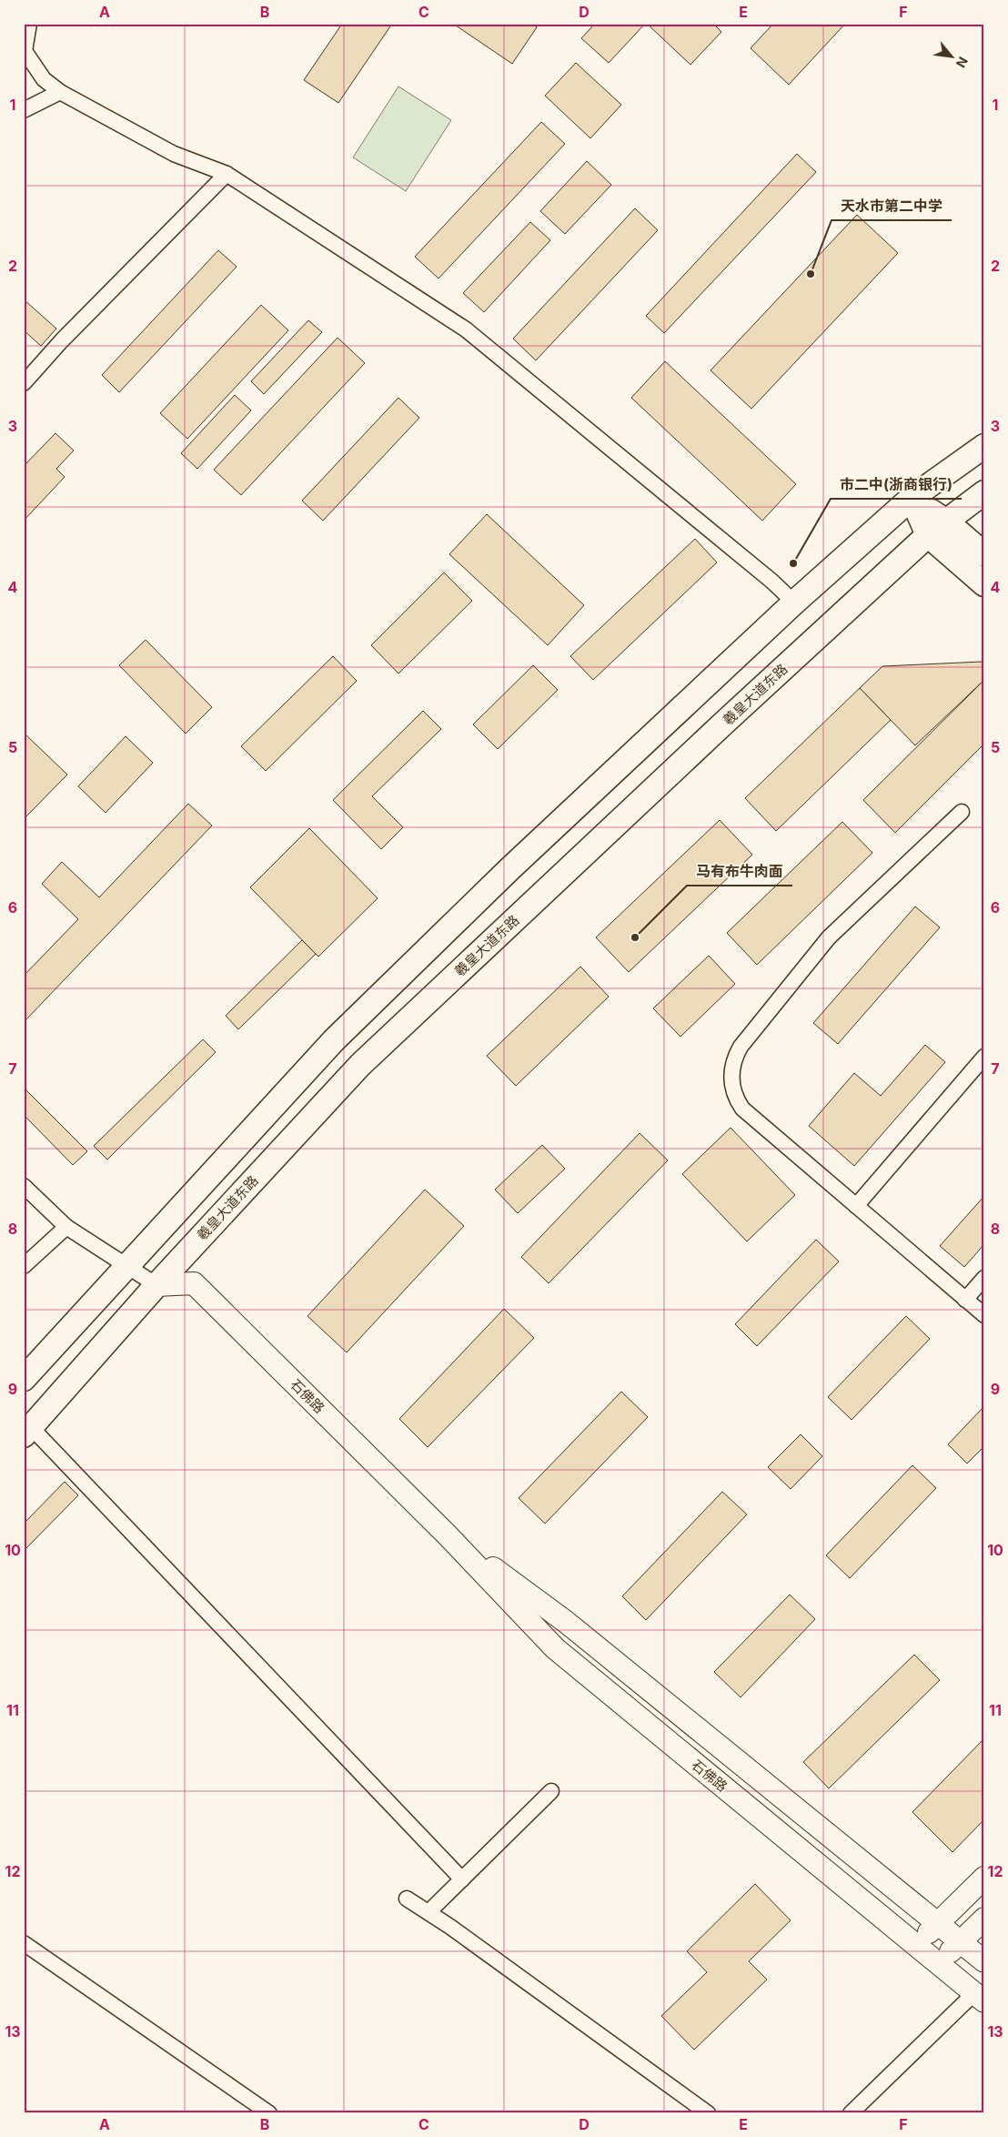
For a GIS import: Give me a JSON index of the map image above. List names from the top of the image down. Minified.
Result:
{"streets":{"main road":["羲皇大道东路"],"street":["石佛路"]},"crossings":[["羲皇大道东路","石佛路"]],"places":["天水市第二中学","市二中(浙商银行)","马有布牛肉面"],"north":"bottom right","grid":{"columns":["A","B","C","D","E","F"],"rows":["1","2","3","4","5","6","7","8","9","10","11","12","13"]}}
